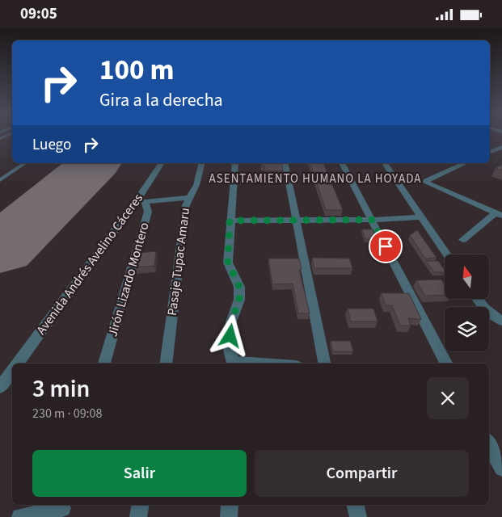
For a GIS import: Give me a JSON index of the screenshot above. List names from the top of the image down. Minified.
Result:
{"streets":{"street":["Pasaje Tupac Amaru","Avenida Andrés Avelino Cáceres","Jirón Lizardo Montero"]},"crossings":[["Avenida Andrés Avelino Cáceres","Jirón Lizardo Montero"]],"districts":["ASENTAMIENTO HUMANO LA HOYADA"],"north":"top","page":{"status":"09:05","turn":["100 m","Gira a la derecha"],"then":"Luego","heading":["3 min","230 m · 09:08"],"buttons":["Salir","Compartir"]}}
